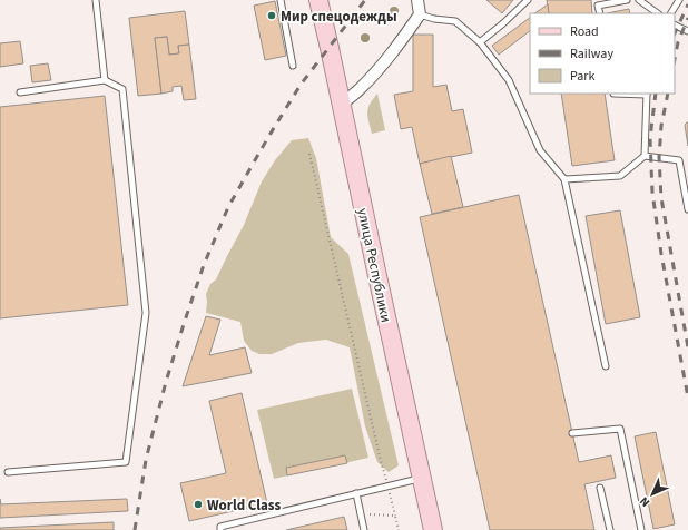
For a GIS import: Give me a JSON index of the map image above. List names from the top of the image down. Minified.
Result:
{"streets":{"main road":["улица Республики"]},"places":["Мир спецодежды","World Class"],"legend":["Road","Railway","Park"],"north":"bottom left"}
